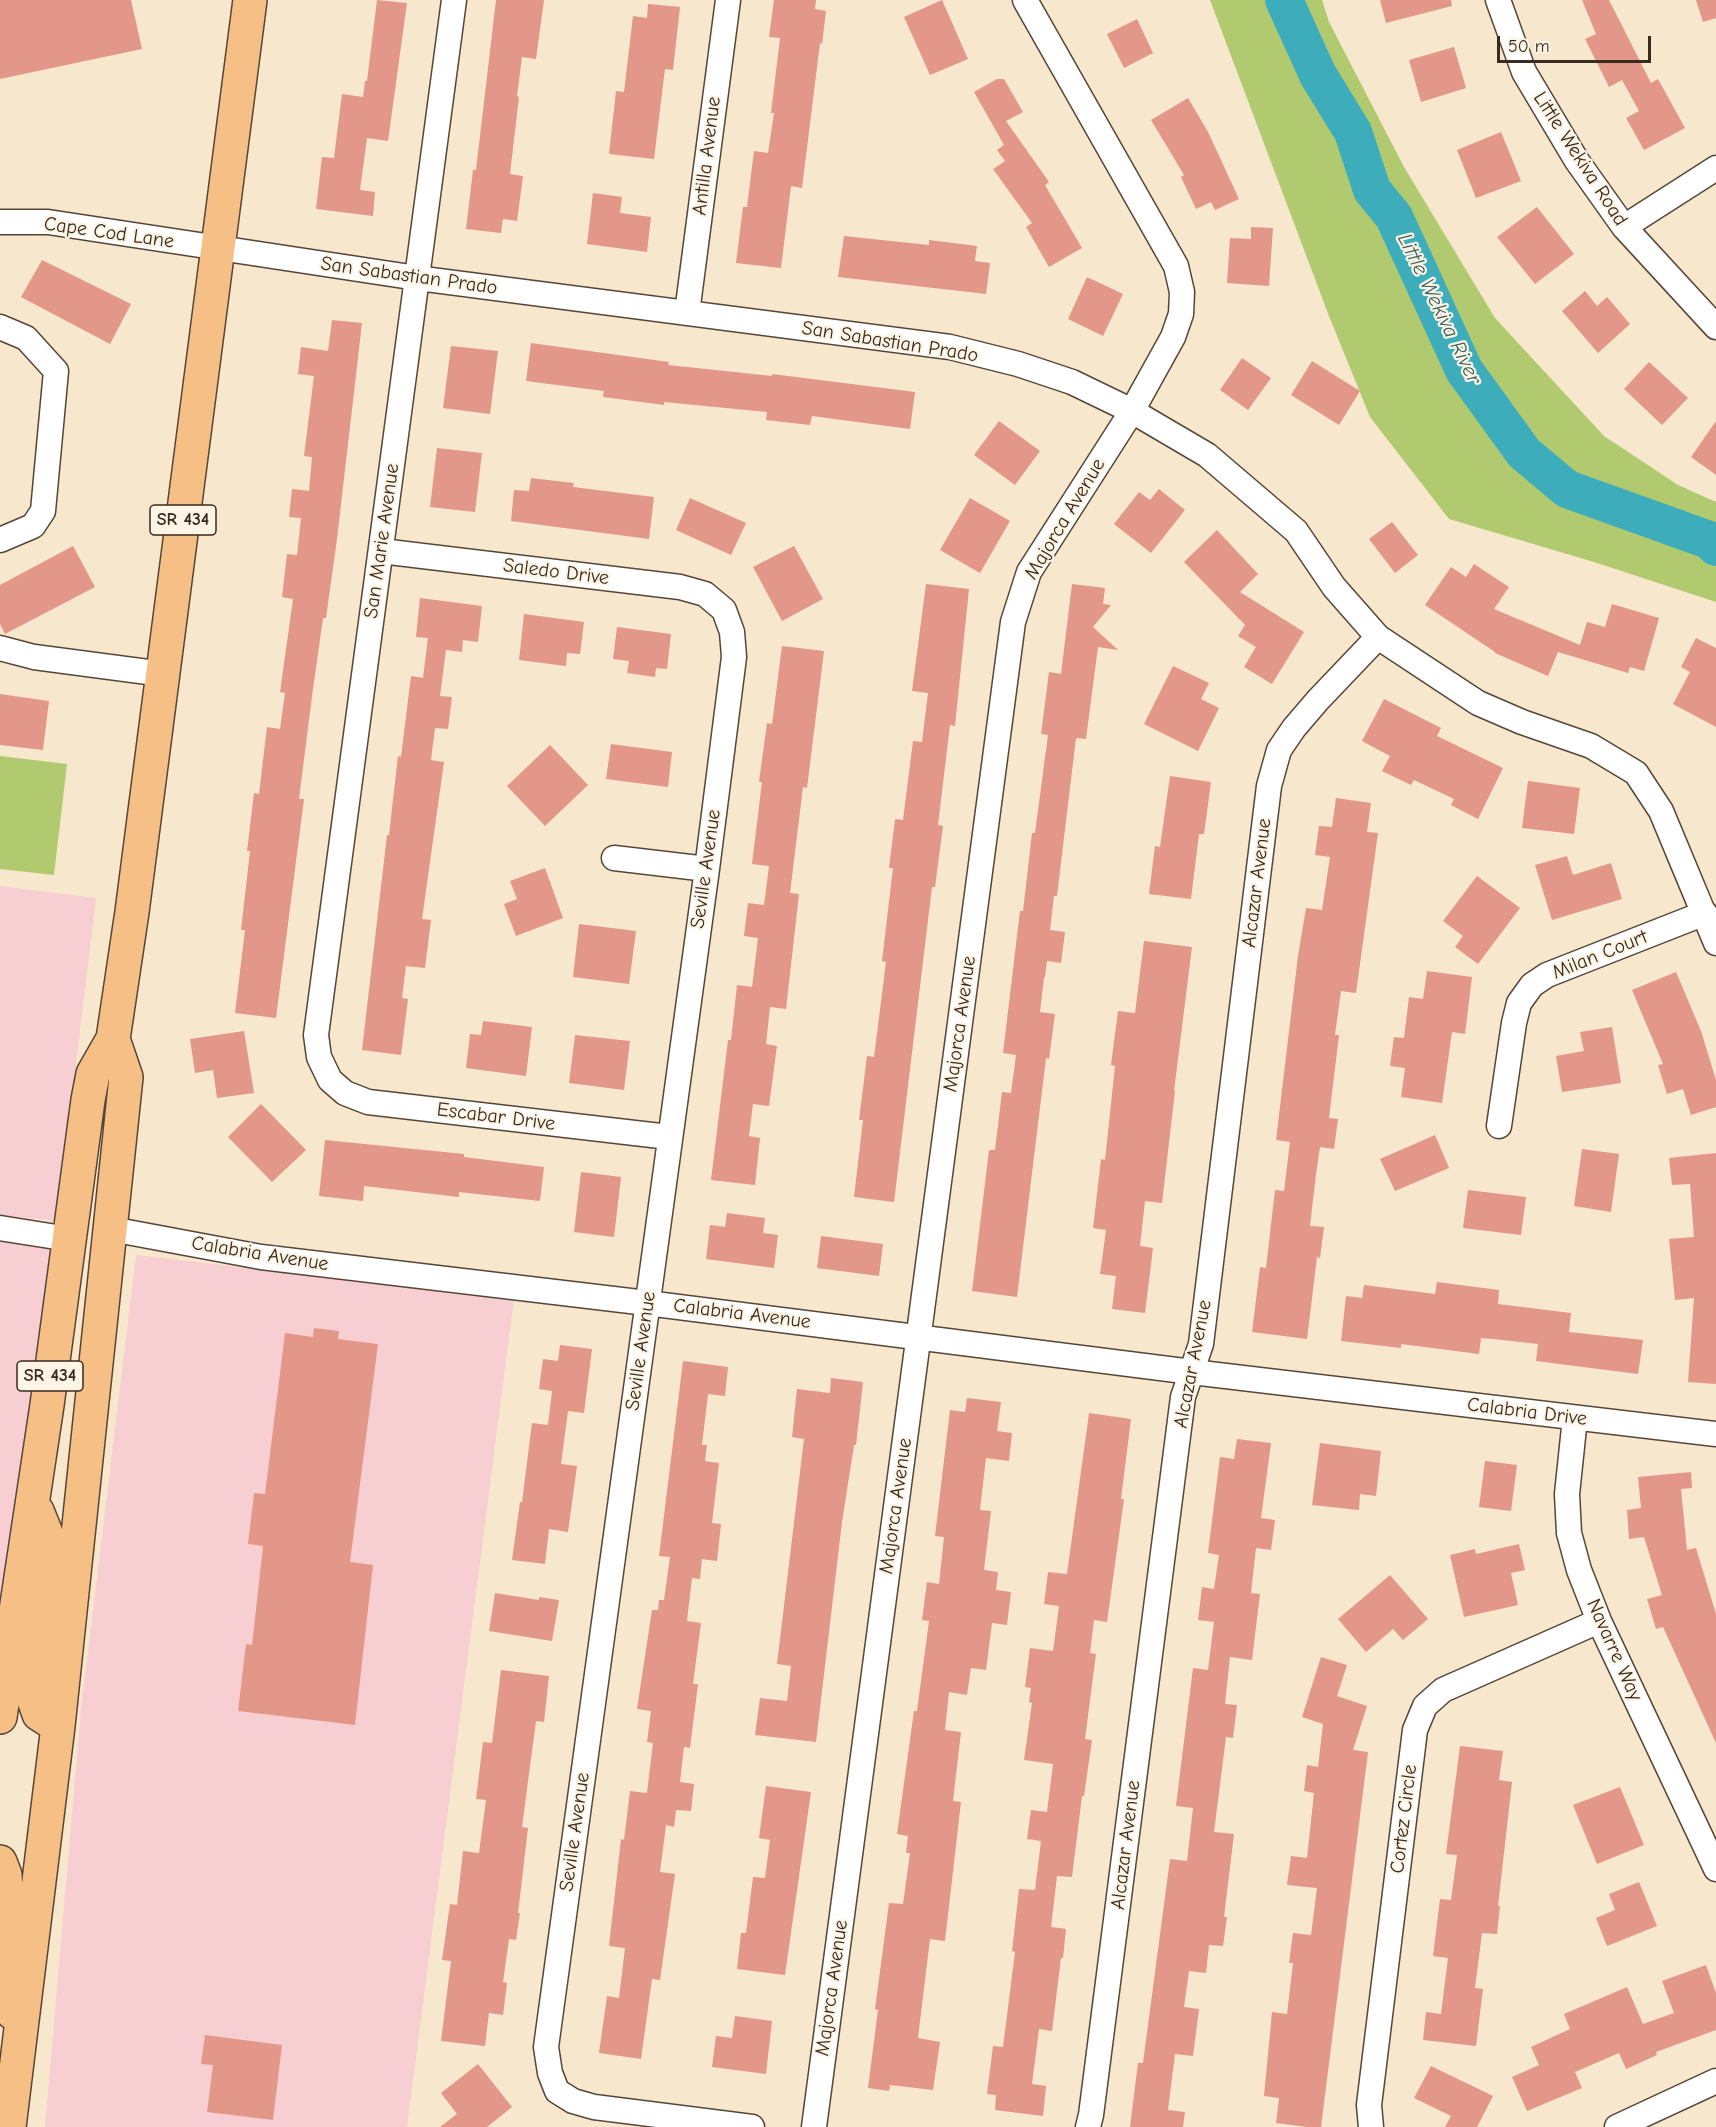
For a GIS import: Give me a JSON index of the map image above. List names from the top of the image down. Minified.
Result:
{"streets":{"main road":["SR 434"],"street":["Antilla Avenue","Little Wekiva Road","Cape Cod Lane","San Sabastian Prado","Majorca Avenue","San Marie Avenue","Saledo Drive","Seville Avenue","Alcazar Avenue","Milan Court","Escabar Drive","Calabria Avenue","Calabria Drive","Navarre Way","Cortez Circle"]},"crossings":[["Antilla Avenue","San Sabastian Prado"],["Cape Cod Lane","San Sabastian Prado"],["Cape Cod Lane","SR 434"],["San Sabastian Prado","Majorca Avenue"],["San Sabastian Prado","SR 434"],["San Sabastian Prado","San Marie Avenue"],["San Sabastian Prado","Alcazar Avenue"],["San Sabastian Prado","Milan Court"],["Majorca Avenue","Calabria Avenue"],["SR 434","Calabria Avenue"],["San Marie Avenue","Saledo Drive"],["San Marie Avenue","Escabar Drive"],["Saledo Drive","Seville Avenue"],["Seville Avenue","Escabar Drive"],["Seville Avenue","Calabria Avenue"],["Alcazar Avenue","Calabria Avenue"],["Calabria Avenue","Calabria Drive"],["Calabria Drive","Navarre Way"],["Navarre Way","Cortez Circle"]],"water":["Little Wekiva River"],"scale_bar":"50 m"}
